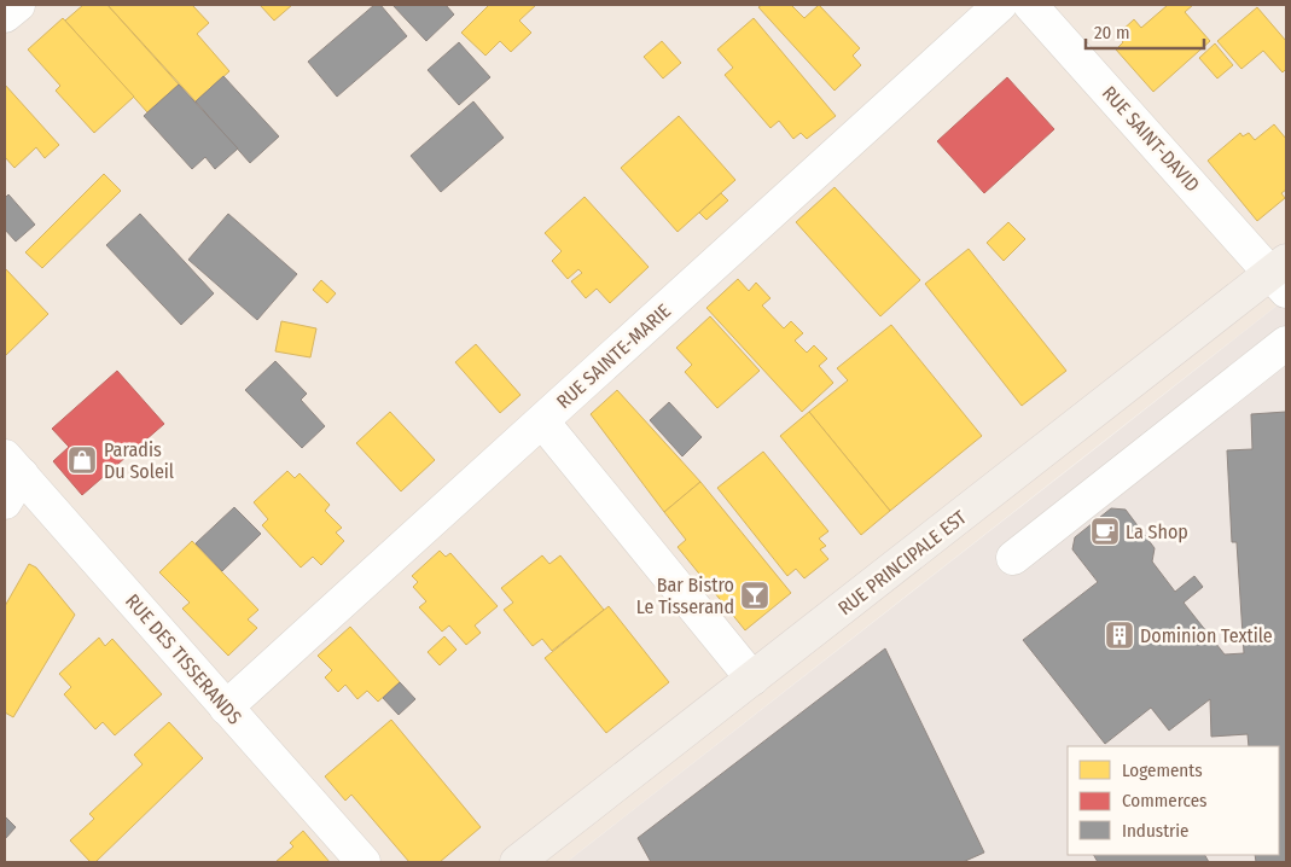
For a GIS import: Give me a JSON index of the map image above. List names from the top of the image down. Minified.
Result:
{"streets":{"main road":["RUE PRINCIPALE EST"],"street":["RUE SAINT-DAVID","RUE SAINTE-MARIE","RUE DES TISSERANDS"]},"crossings":[["RUE SAINT-DAVID","RUE PRINCIPALE EST"],["RUE SAINTE-MARIE","RUE DES TISSERANDS"]],"places":{"shop":["Paradis Du Soleil"],"cafe":["La Shop"],"bar":["Bar Bistro Le Tisserand"],"building":["Dominion Textile"]},"legend":["Logements","Commerces","Industrie"],"scale_bar":"20 m"}
